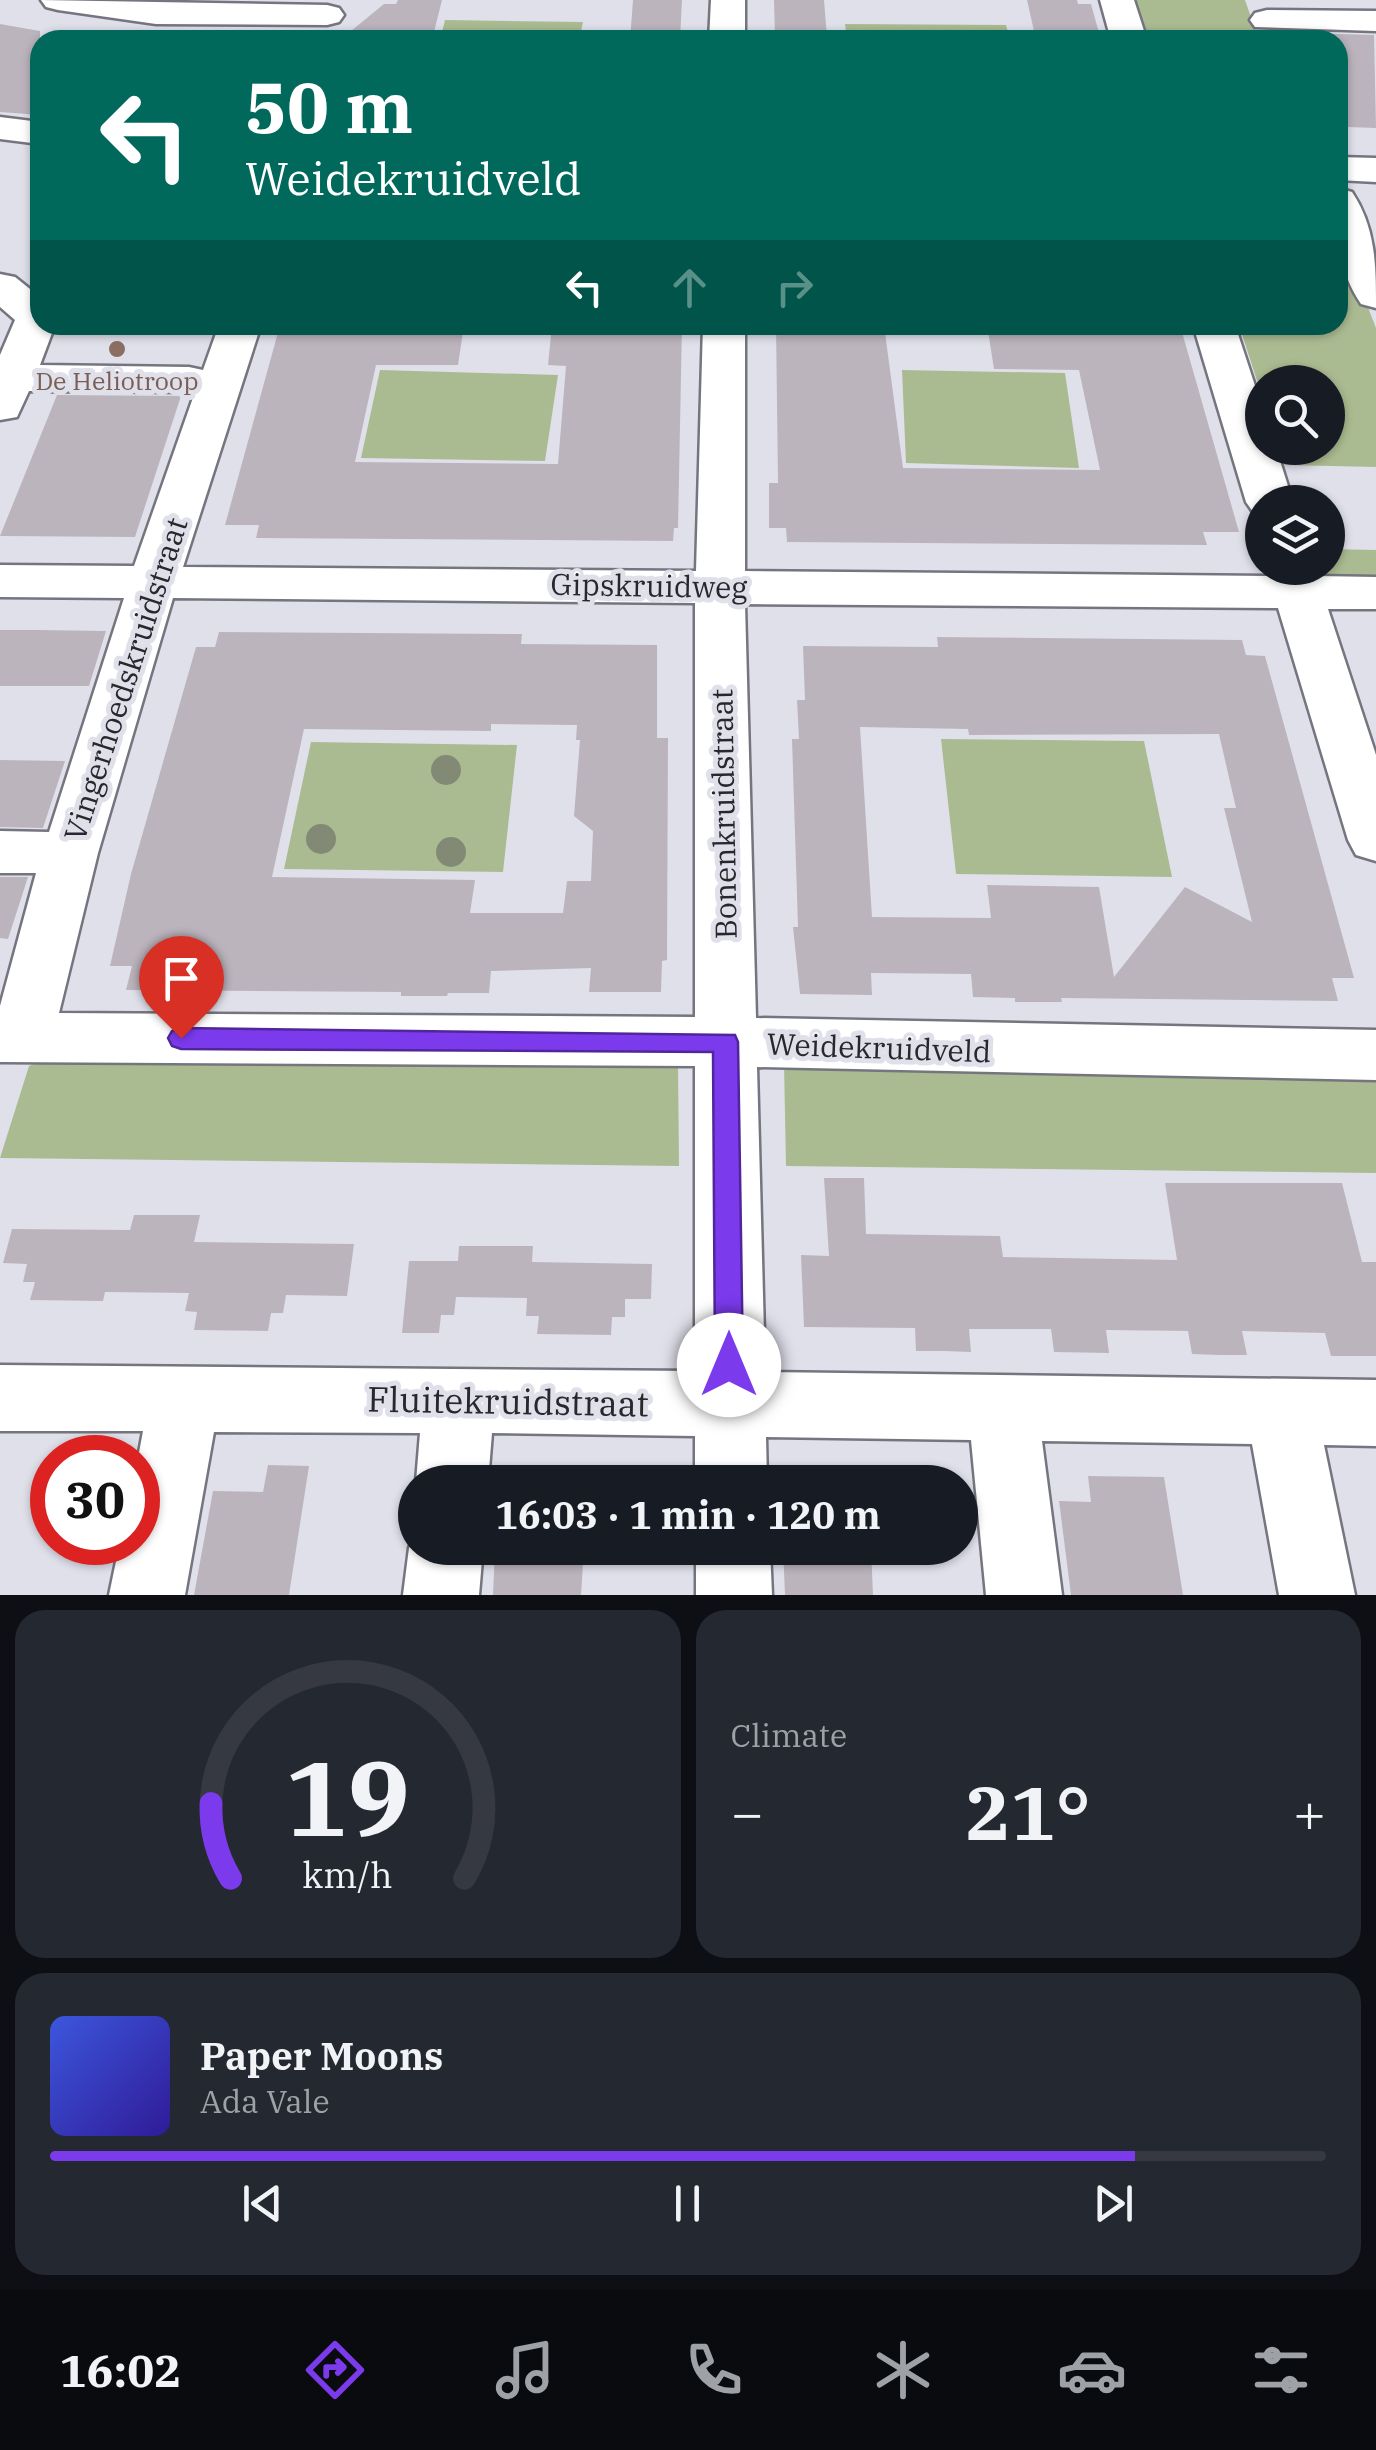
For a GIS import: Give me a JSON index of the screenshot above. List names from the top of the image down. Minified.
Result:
{"streets":{"street":["Gipskruidweg","Vingerhoedskruidstraat","Bonenkruidstraat","Weidekruidveld","Fluitekruidstraat"]},"crossings":[["Gipskruidweg","Vingerhoedskruidstraat"],["Gipskruidweg","Bonenkruidstraat"],["Vingerhoedskruidstraat","Weidekruidveld"],["Bonenkruidstraat","Weidekruidveld"],["Bonenkruidstraat","Fluitekruidstraat"]],"places":["De Heliotroop"],"page":{"turn":["50 m","Weidekruidveld"],"limit":"30","trip":"16:03 · 1 min · 120 m","tile":"Climate","heat":["−","21°","+"],"song":["Paper Moons","Ada Vale"],"tabs":"16:02","gauge":["19","km/h"]}}
